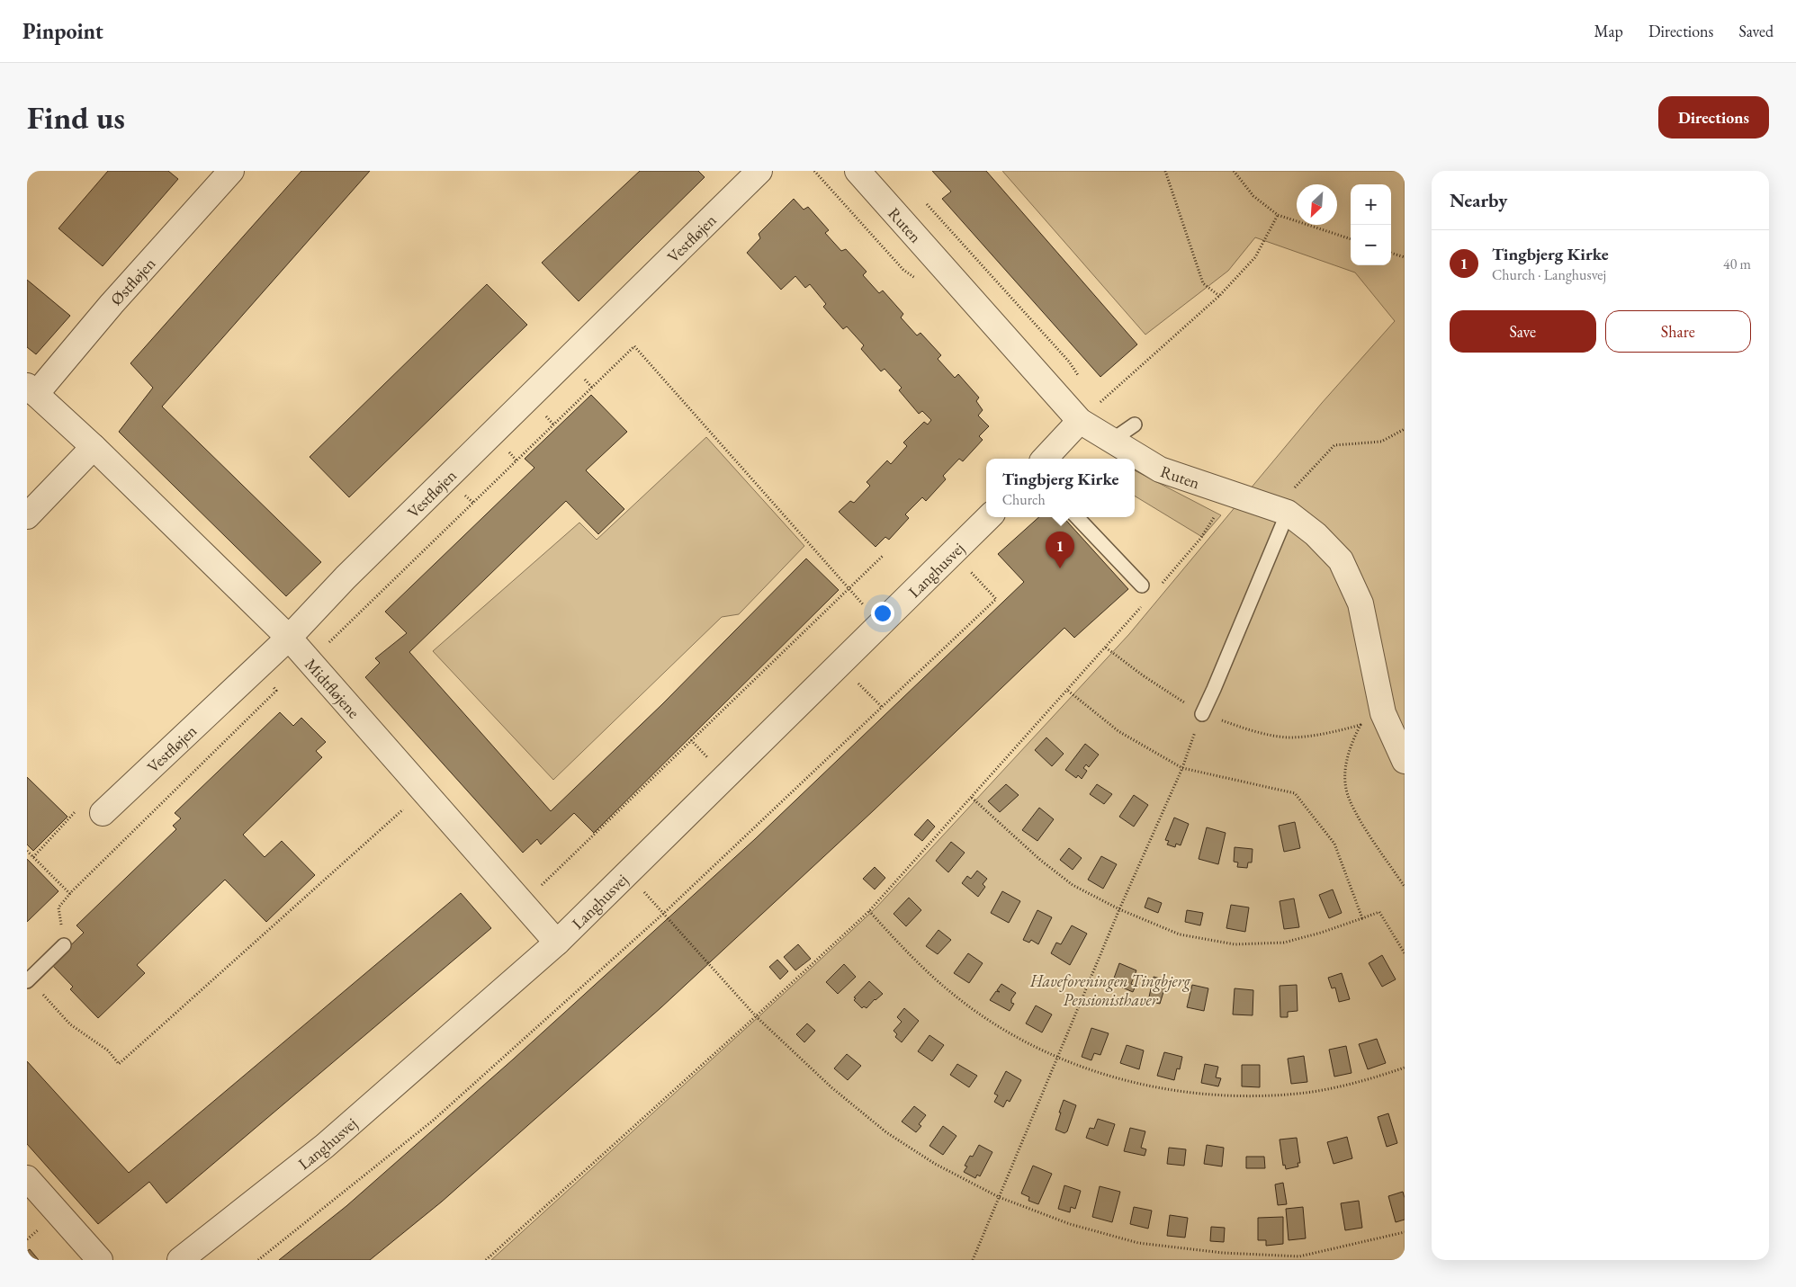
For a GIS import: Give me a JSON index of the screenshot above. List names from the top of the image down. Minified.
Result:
{"streets":{"street":["Ruten","Vestfløjen","Østfløjen","Langhusvej","Midtfløjene"]},"crossings":[["Vestfløjen","Midtfløjene"],["Østfløjen","Midtfløjene"],["Langhusvej","Midtfløjene"]],"parks":["Haveforeningen Tingbjerg Pensionisthaver"],"north":"bottom left","page":{"header":"Pinpoint","nav":["Map","Directions","Saved"],"buttons":["Directions",["Save","Share"]],"title":"Find us","heading":"Nearby","map_buttons":["+","−"],"list":[{"mark":"1","name":"Tingbjerg Kirke","note":"Church · Langhusvej","value":"40 m"}],"popup":["Tingbjerg Kirke","Church"],"pins":"1"}}
